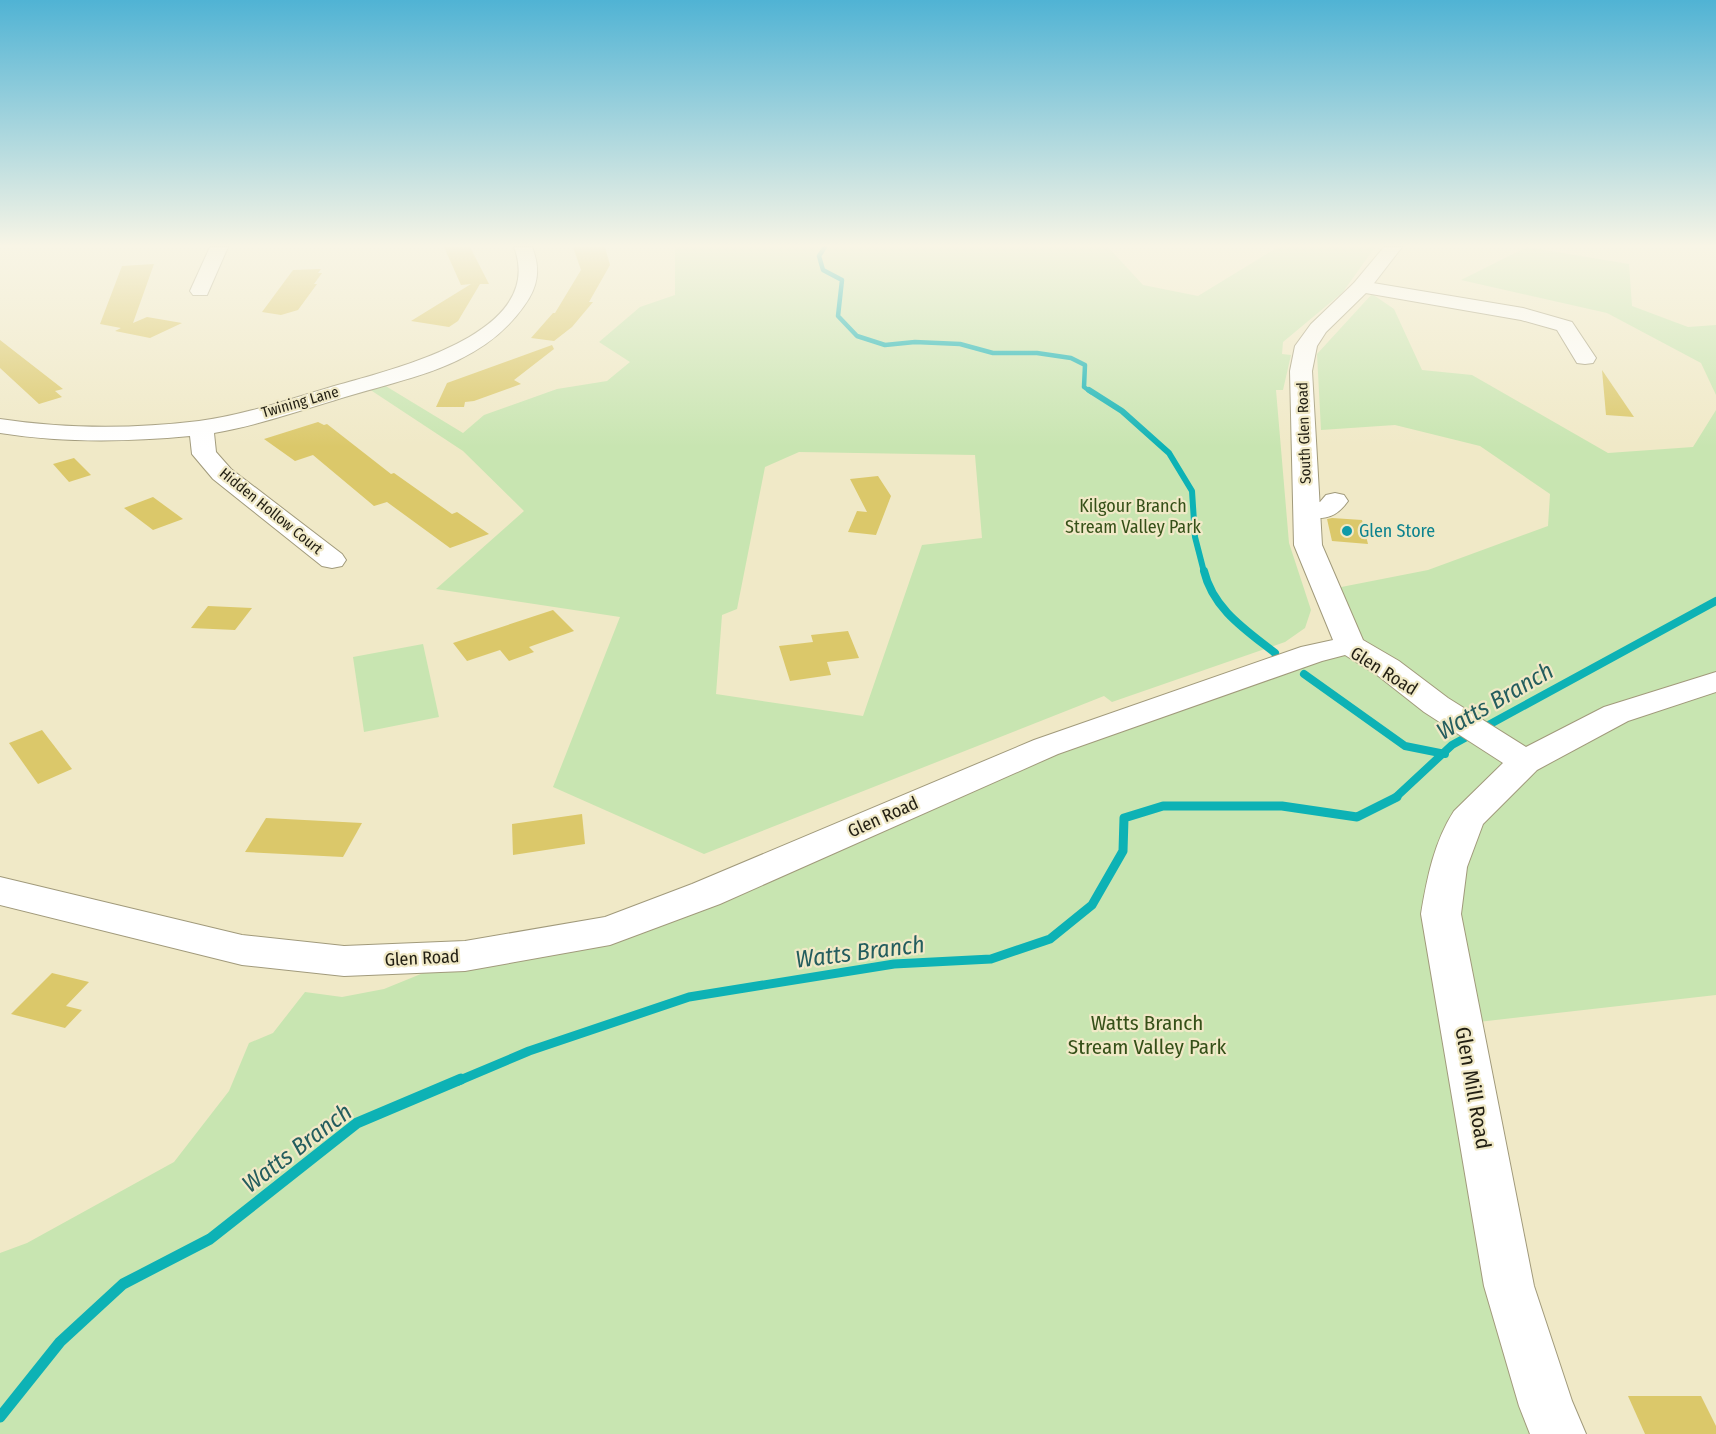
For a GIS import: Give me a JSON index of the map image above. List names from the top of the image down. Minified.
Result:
{"streets":{"main road":["Twining Lane","South Glen Road","Hidden Hollow Court","Glen Road","Glen Mill Road"]},"crossings":[["Twining Lane","Hidden Hollow Court"],["South Glen Road","Glen Road"],["Glen Road","Glen Mill Road"]],"water":["Watts Branch"],"parks":["Kilgour Branch Stream Valley Park","Watts Branch Stream Valley Park"],"places":["Glen Store"]}
